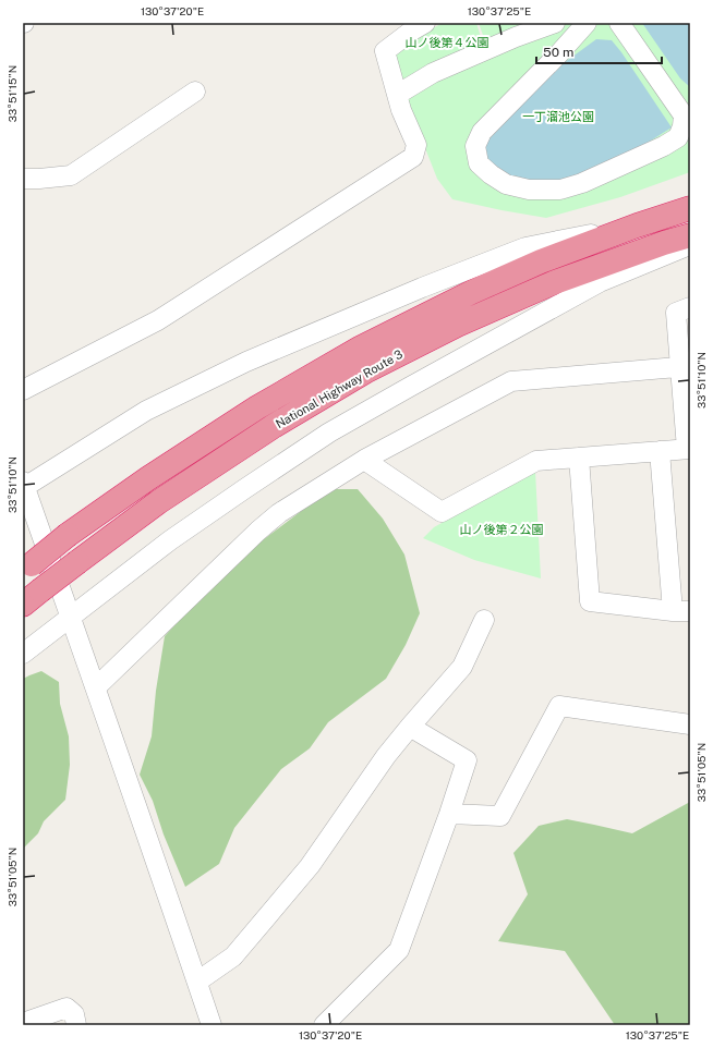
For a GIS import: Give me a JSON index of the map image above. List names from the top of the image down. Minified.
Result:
{"streets":{"highway":["National Highway Route 3"]},"parks":["山ノ後第４公園","一丁溜池公園","山ノ後第２公園"],"scale_bar":"50 m","coordinates":["130°37'20\"E","130°37'25\"E","33°51'15\"N","33°51'10\"N","33°51'05\"N"]}
